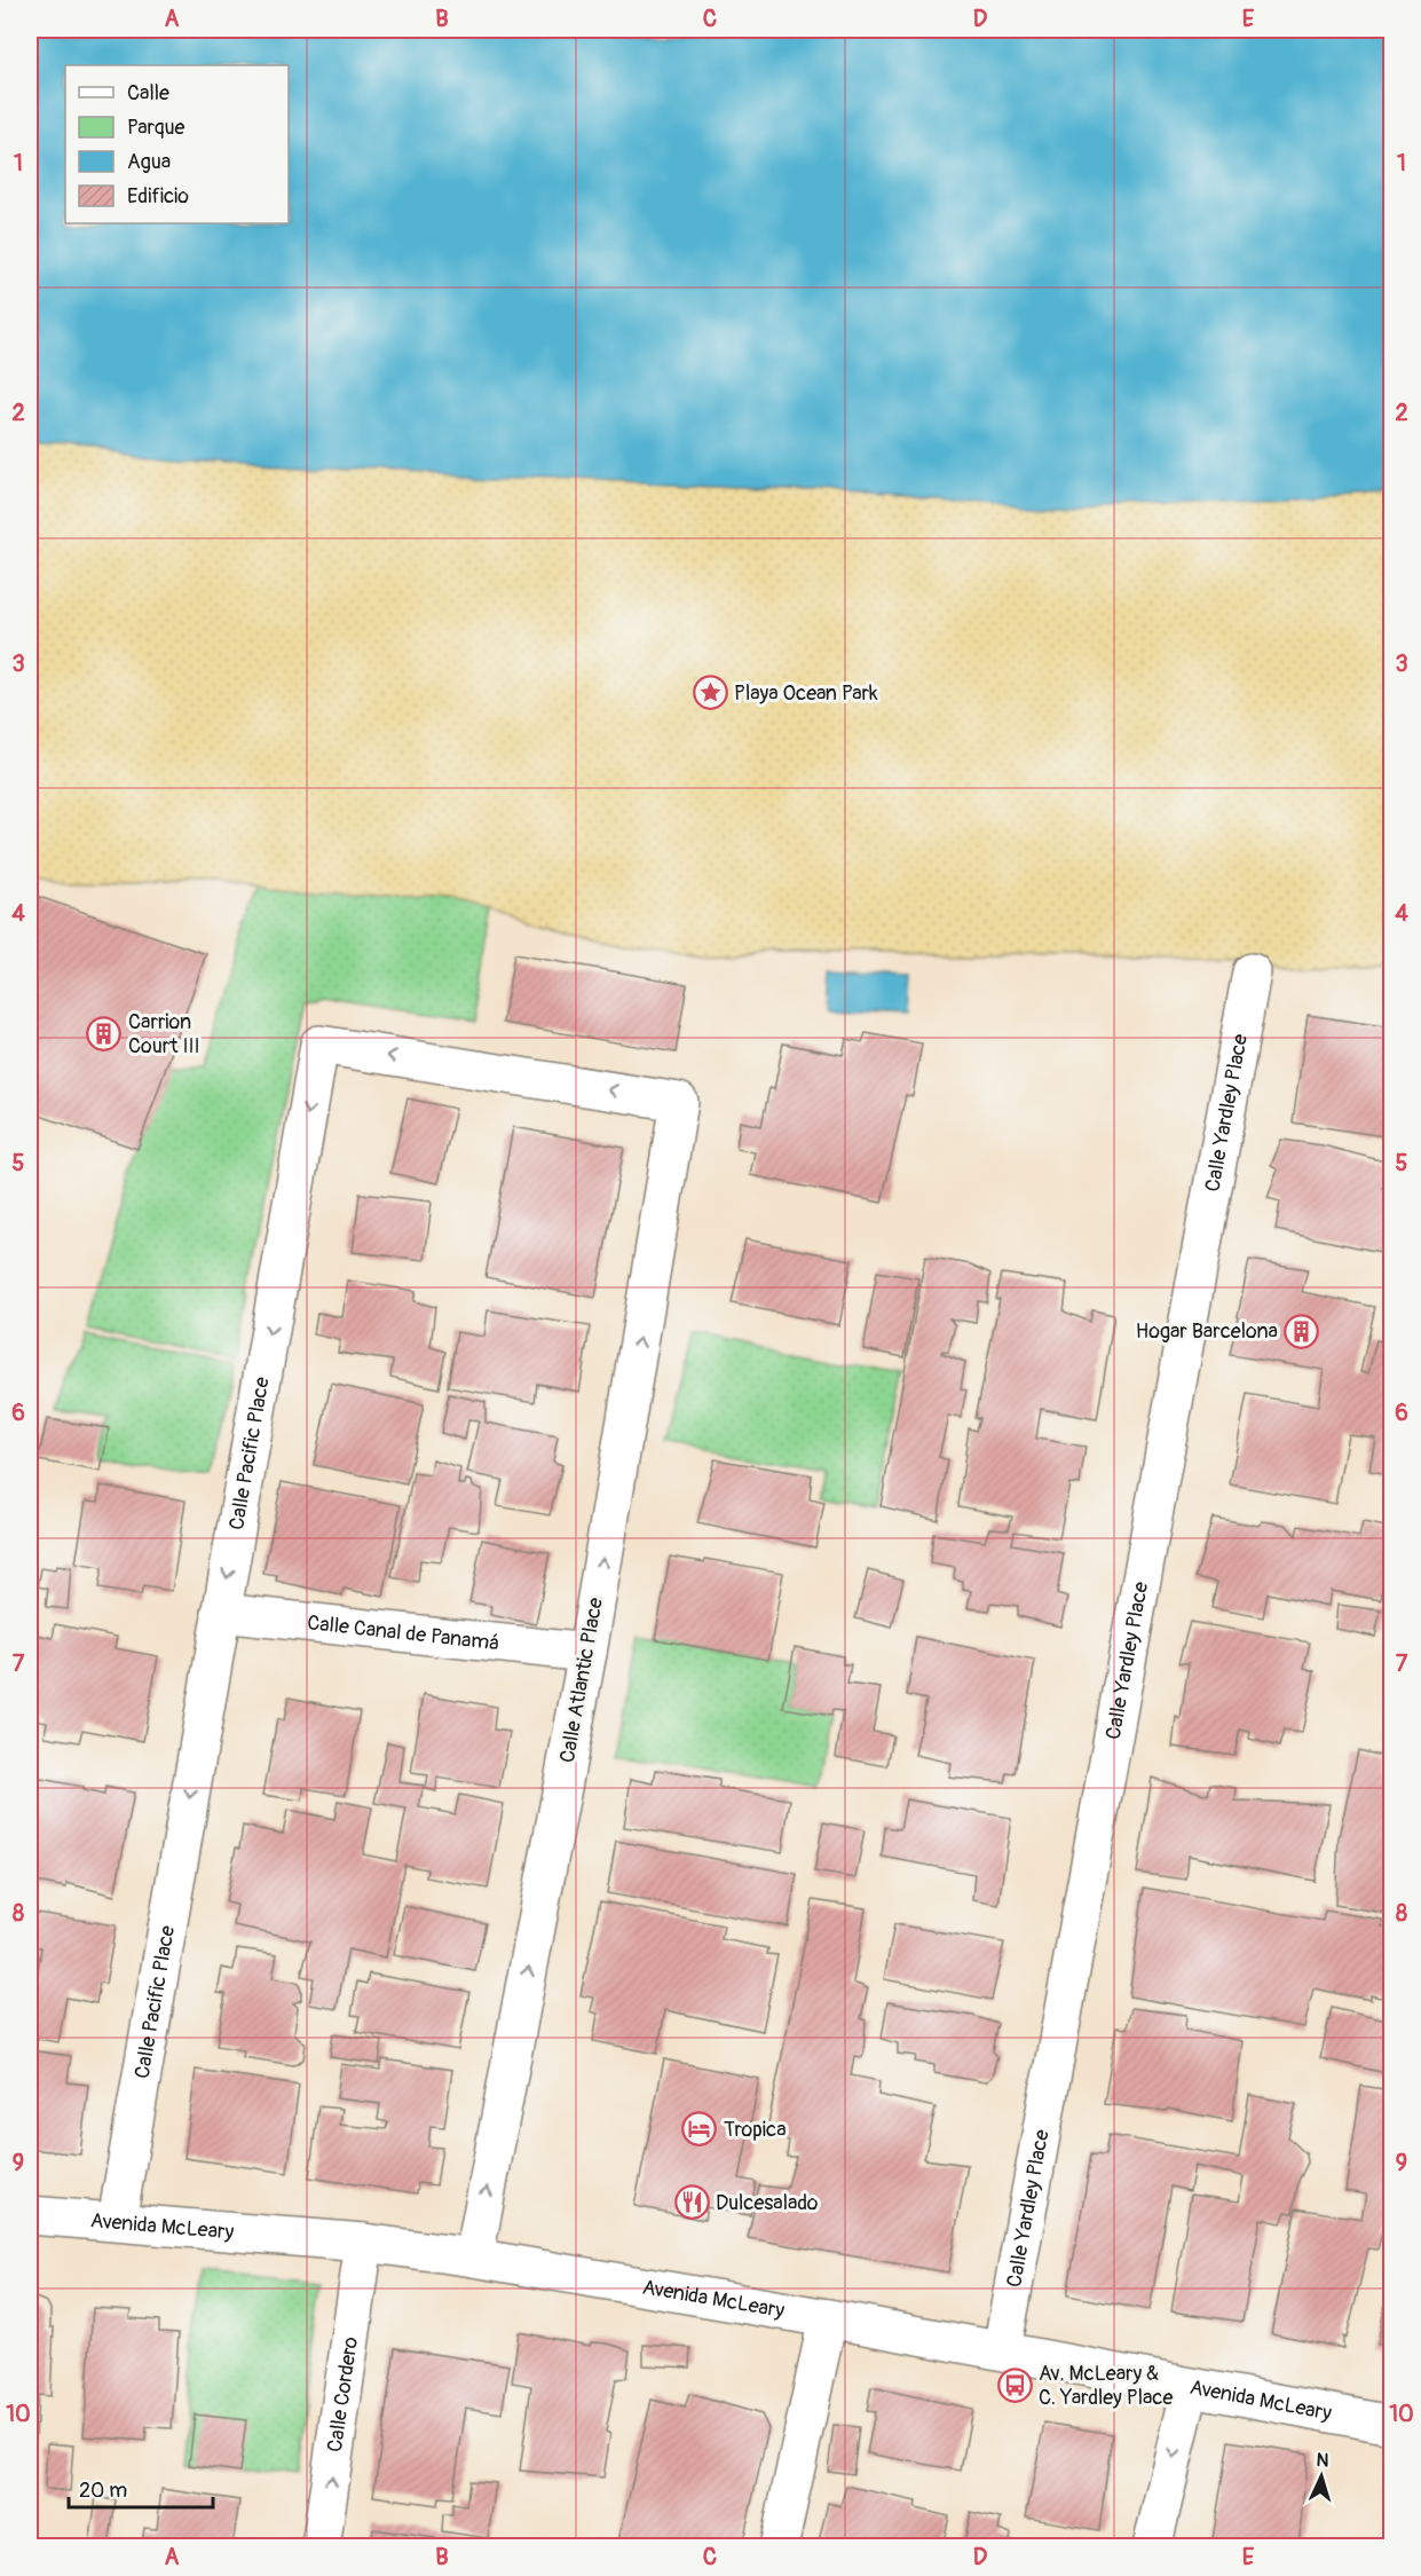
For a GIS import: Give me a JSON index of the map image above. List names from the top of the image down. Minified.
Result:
{"streets":{"street":["Calle Yardley Place","Calle Pacific Place","Calle Canal de Panamá","Calle Atlantic Place","Avenida McLeary","Calle Cordero"]},"crossings":[["Calle Yardley Place","Avenida McLeary"],["Calle Pacific Place","Calle Canal de Panamá"],["Calle Pacific Place","Calle Atlantic Place"],["Calle Pacific Place","Avenida McLeary"],["Calle Canal de Panamá","Calle Atlantic Place"],["Calle Atlantic Place","Avenida McLeary"],["Avenida McLeary","Calle Cordero"]],"one_way":["Calle Pacific Place","Calle Atlantic Place","Calle Cordero"],"places":{"place":["Playa Ocean Park"],"building":["Carrion Court III","Hogar Barcelona"],"hotel":["Tropica"],"restaurant":["Dulcesalado"],"bus stop":["Av. McLeary & C. Yardley Place"]},"legend":["Calle","Parque","Agua","Edificio"],"scale_bar":"20 m","north":"top","grid":{"columns":["A","B","C","D","E"],"rows":["1","2","3","4","5","6","7","8","9","10"]}}
